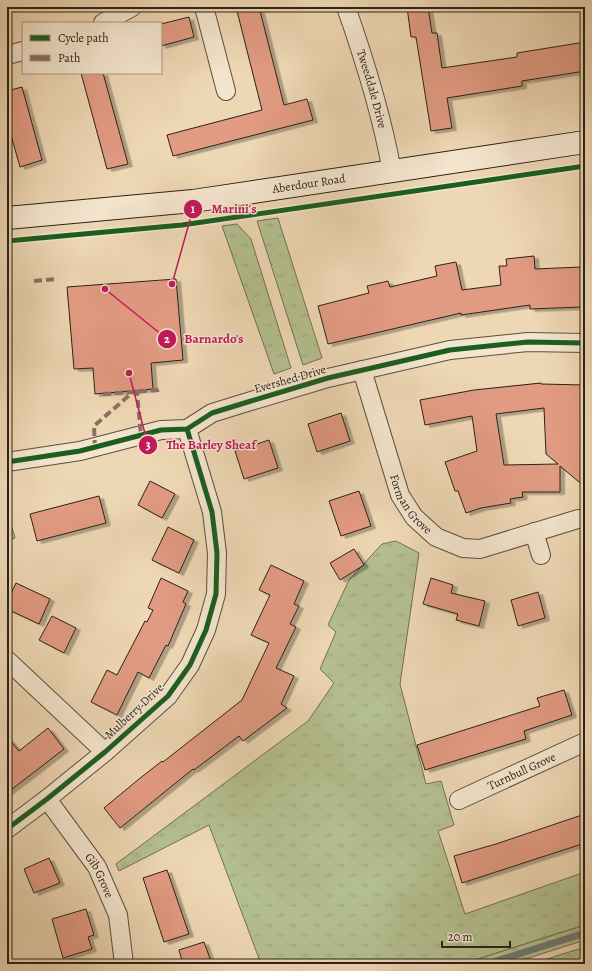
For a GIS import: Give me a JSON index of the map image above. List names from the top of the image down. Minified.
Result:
{"streets":{"main road":["Aberdour Road"],"street":["Tweeddale Drive","Evershed Drive","Forman Grove","Mulberry Drive","Turnbull Grove","Gib Grove"]},"crossings":[["Tweeddale Drive","Aberdour Road"],["Evershed Drive","Forman Grove"],["Evershed Drive","Mulberry Drive"],["Mulberry Drive","Gib Grove"]],"places":["Marini's","Barnardo's","The Barley Sheaf"],"legend":["Cycle path","Path"],"scale_bar":"20 m"}
